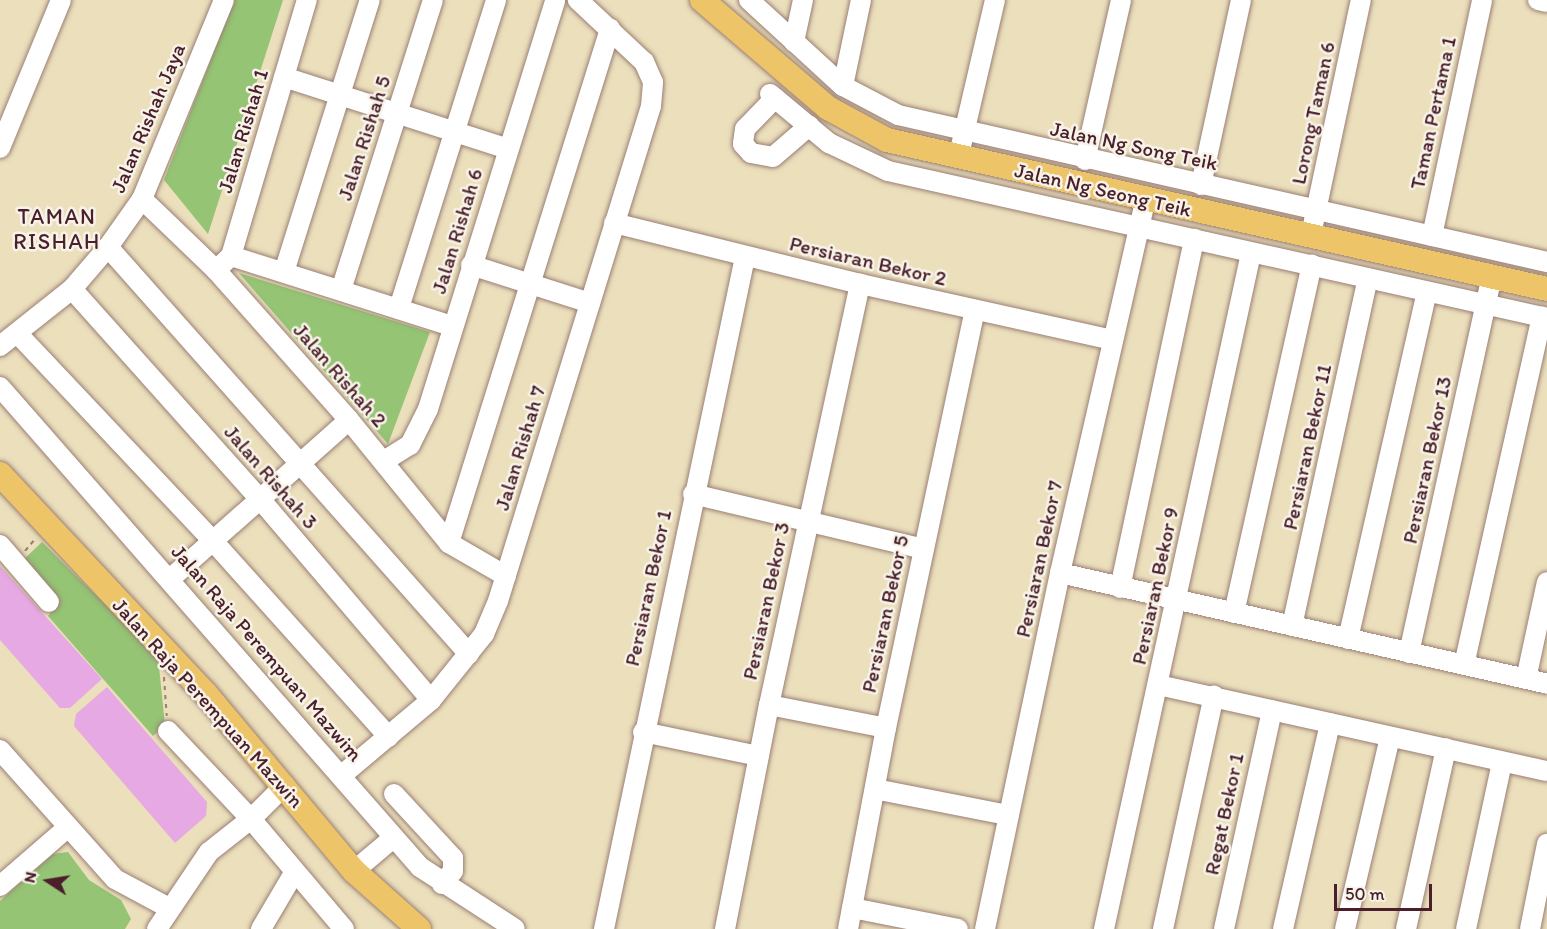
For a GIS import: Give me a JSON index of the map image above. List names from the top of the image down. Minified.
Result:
{"streets":{"main road":["Jalan Ng Seong Teik","Jalan Raja Perempuan Mazwin"],"street":["Lorong Taman 6","Taman Pertama 1","Jalan Rishah Jaya","Jalan Rishah 1","Jalan Rishah 5","Jalan Ng Song Teik","Jalan Rishah 6","Persiaran Bekor 2","Jalan Rishah 2","Persiaran Bekor 11","Jalan Rishah 7","Persiaran Bekor 13","Jalan Rishah 3","Persiaran Bekor 7","Persiaran Bekor 9","Persiaran Bekor 1","Persiaran Bekor 3","Persiaran Bekor 5","Jalan Raja Perempuan Mazwim","Regat Bekor 1"]},"crossings":[["Lorong Taman 6","Jalan Ng Song Teik"],["Lorong Taman 6","Jalan Ng Seong Teik"],["Taman Pertama 1","Jalan Ng Song Teik"],["Jalan Rishah Jaya","Jalan Rishah 2"],["Jalan Rishah Jaya","Jalan Rishah 3"],["Jalan Ng Seong Teik","Persiaran Bekor 11"],["Jalan Ng Seong Teik","Persiaran Bekor 13"],["Jalan Ng Seong Teik","Persiaran Bekor 7"],["Jalan Ng Seong Teik","Persiaran Bekor 9"],["Jalan Rishah 6","Jalan Rishah 2"],["Persiaran Bekor 2","Jalan Rishah 7"],["Persiaran Bekor 2","Persiaran Bekor 7"],["Persiaran Bekor 2","Persiaran Bekor 1"],["Persiaran Bekor 2","Persiaran Bekor 3"],["Persiaran Bekor 2","Persiaran Bekor 5"],["Jalan Rishah 2","Jalan Rishah 7"],["Jalan Rishah 7","Jalan Rishah 3"],["Jalan Rishah 7","Jalan Raja Perempuan Mazwim"]],"districts":["TAMAN RISHAH"],"scale_bar":"50 m","north":"left"}
